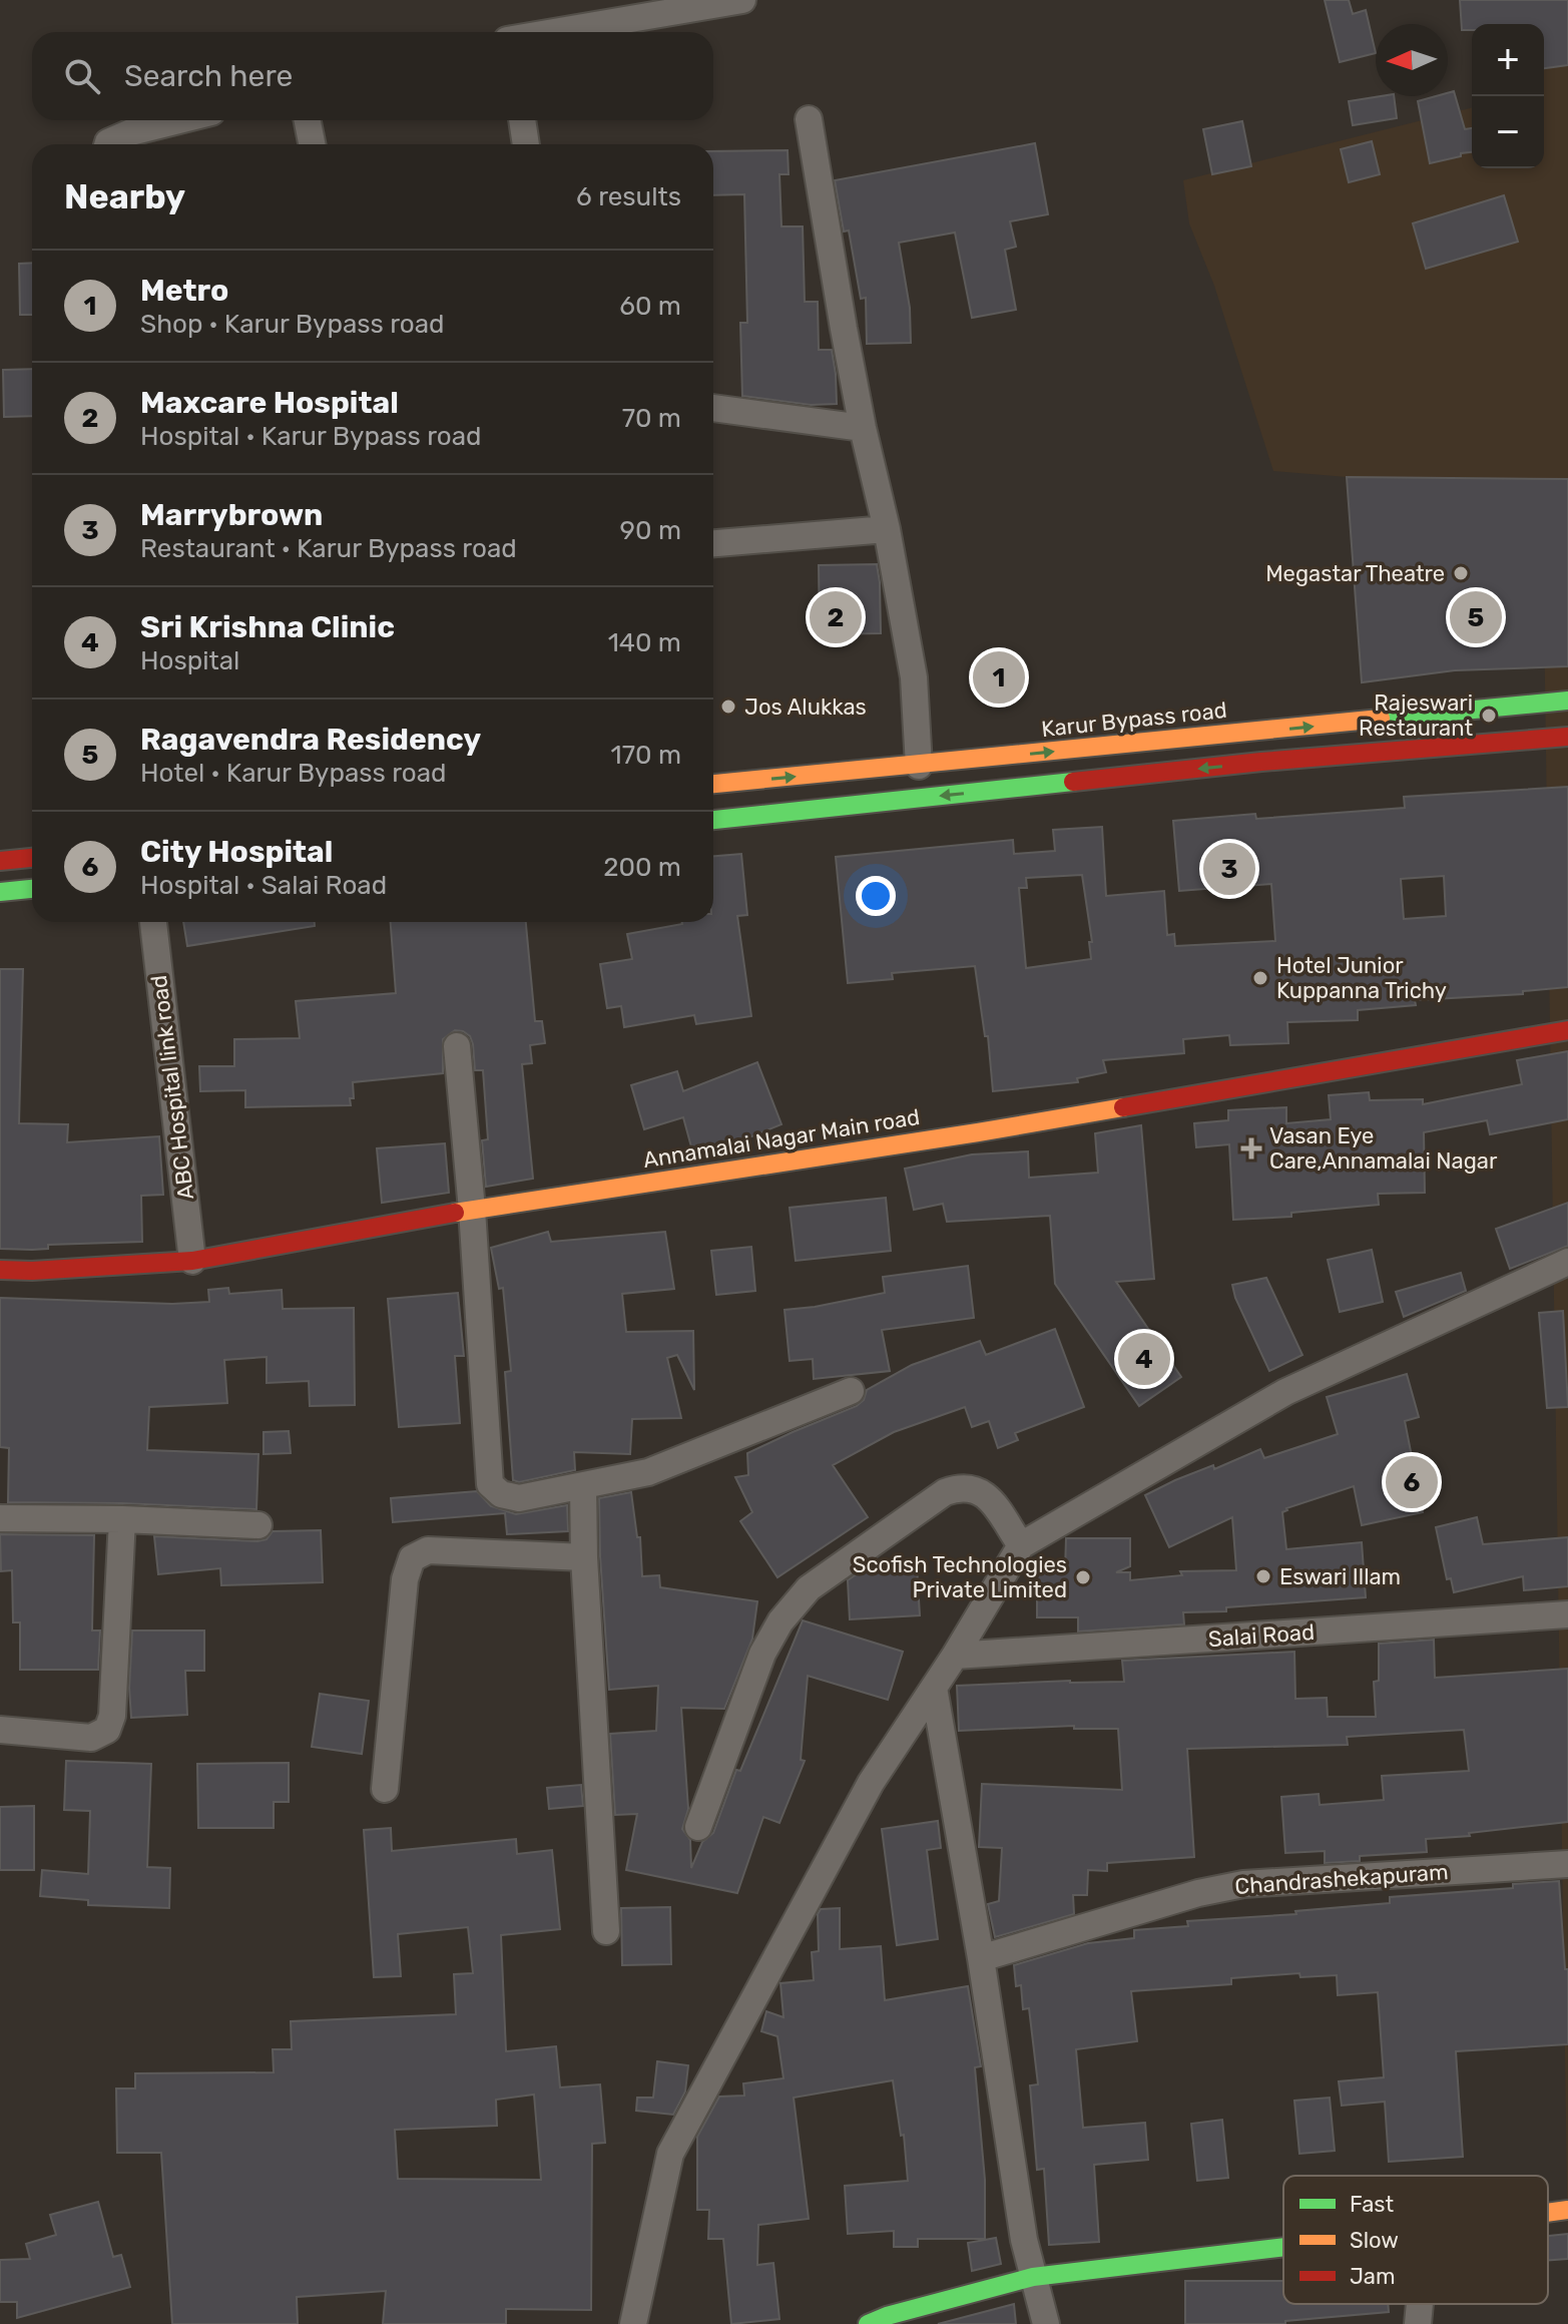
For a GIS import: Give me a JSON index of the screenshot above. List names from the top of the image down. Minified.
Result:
{"streets":{"street":["Karur Bypass road","ABC Hospital link road","Annamalai Nagar Main road","Salai Road","Chandrashekapuram"]},"crossings":[["ABC Hospital link road","Annamalai Nagar Main road"]],"places":{"other":["Megastar Theatre","Jos Alukkas","Rajeswari Restaurant","Hotel Junior Kuppanna Trichy","Eswari Illam","Scofish Technologies Private Limited"],"health":["Vasan Eye Care,Annamalai Nagar"]},"legend":["Fast","Slow","Jam"],"north":"left","page":{"map_buttons":["+","−"],"search":"Search here","heading":["Nearby","6 results"],"list":[{"mark":"1","name":"Metro","note":"Shop · Karur Bypass road","value":"60 m"},{"mark":"2","name":"Maxcare Hospital","note":"Hospital · Karur Bypass road","value":"70 m"},{"mark":"3","name":"Marrybrown","note":"Restaurant · Karur Bypass road","value":"90 m"},{"mark":"4","name":"Sri Krishna Clinic","note":"Hospital","value":"140 m"},{"mark":"5","name":"Ragavendra Residency","note":"Hotel · Karur Bypass road","value":"170 m"},{"mark":"6","name":"City Hospital","note":"Hospital · Salai Road","value":"200 m"}],"pins":["2","5","1","3","4","6"]}}
